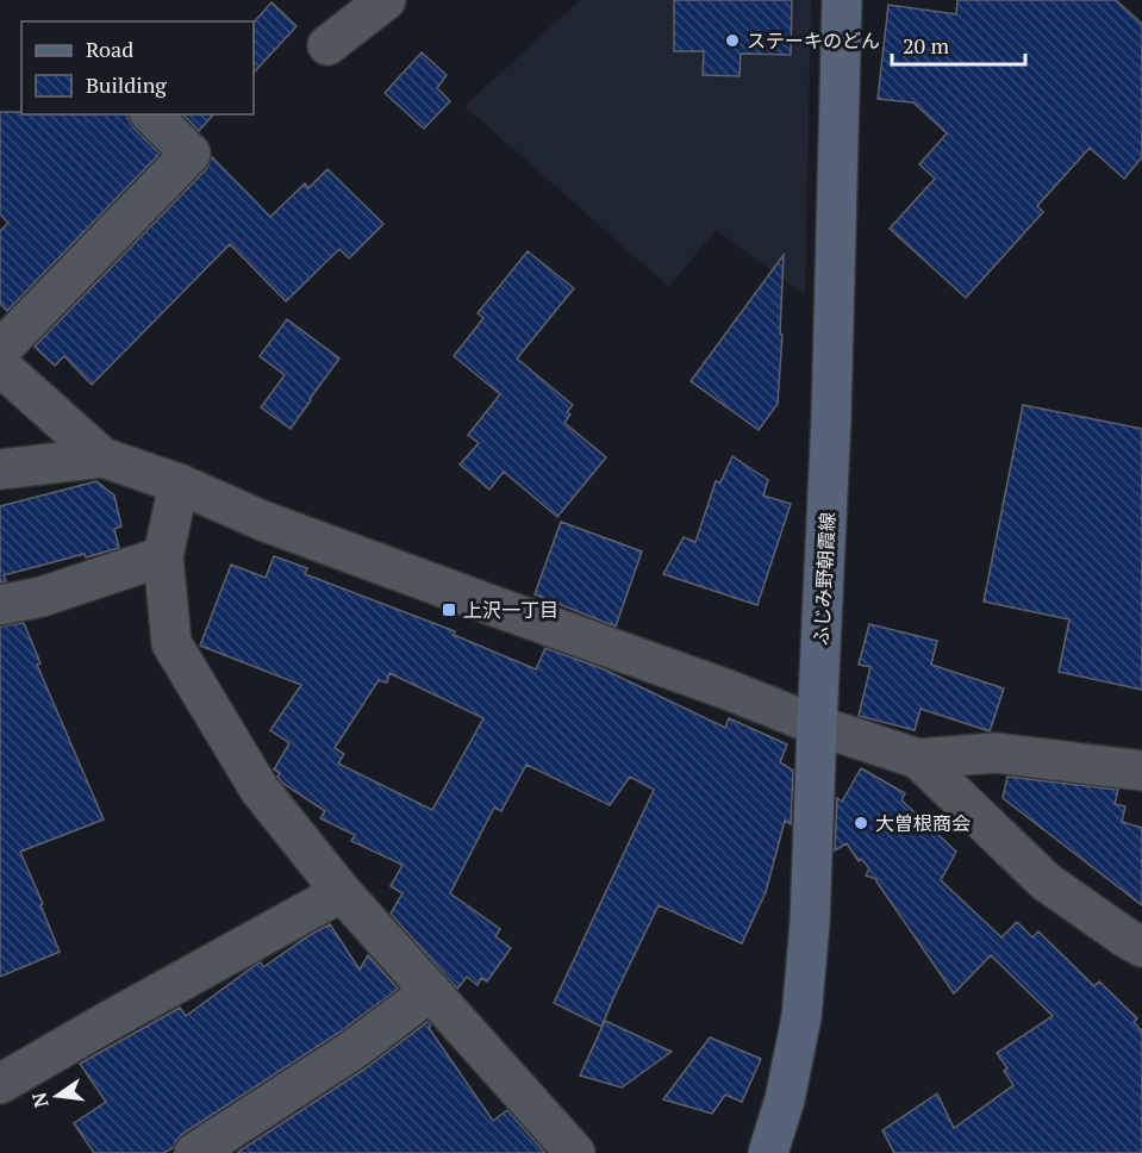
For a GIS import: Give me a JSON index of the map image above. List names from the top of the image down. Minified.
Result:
{"streets":{"main road":["ふじみ野朝霞線"]},"places":{"other":["ステーキのどん","大曽根商会"],"transit":["上沢一丁目"]},"legend":["Road","Building"],"scale_bar":"20 m","north":"left"}
